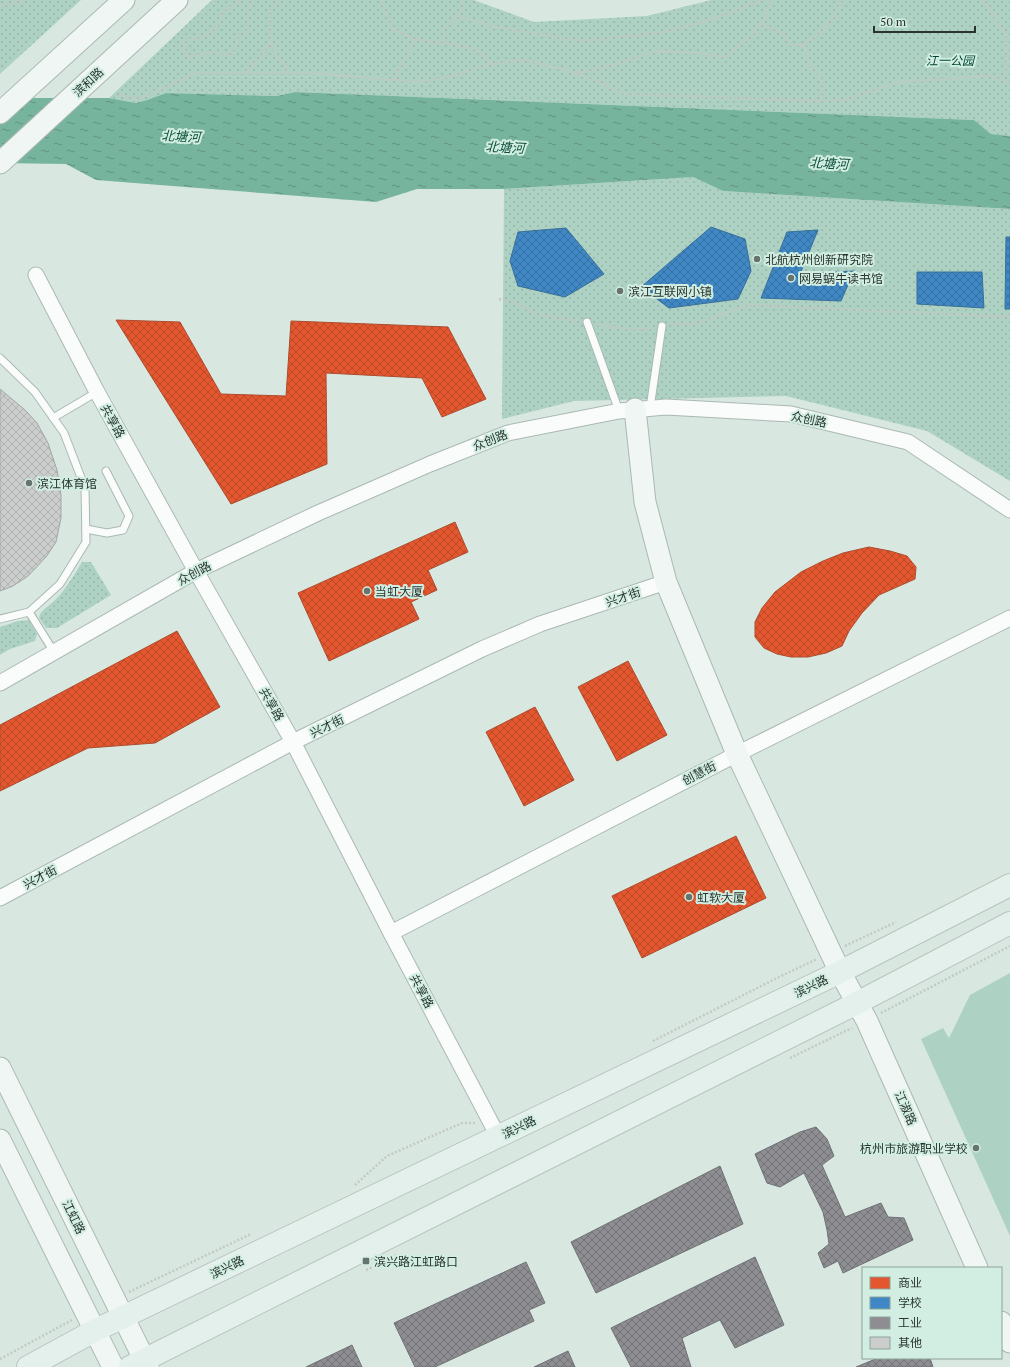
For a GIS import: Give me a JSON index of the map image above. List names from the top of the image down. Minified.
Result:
{"streets":{"main road":["滨和路","滨兴路","江淑路","江虹路"],"street":["众创路","共享路","兴才街","创慧街"]},"crossings":[["众创路","共享路"],["众创路","江淑路"],["共享路","兴才街"],["共享路","创慧街"],["共享路","滨兴路"],["兴才街","江淑路"],["创慧街","江淑路"],["滨兴路","江淑路"],["滨兴路","江虹路"]],"water":["北塘河"],"parks":["江一公园"],"places":{"other":["北航杭州创新研究院","网易蜗牛读书馆","滨江互联网小镇","滨江体育馆","当虹大厦","虹软大厦","杭州市旅游职业学校"],"transit":["滨兴路江虹路口"]},"legend":["商业","学校","工业","其他"],"scale_bar":"50 m"}
